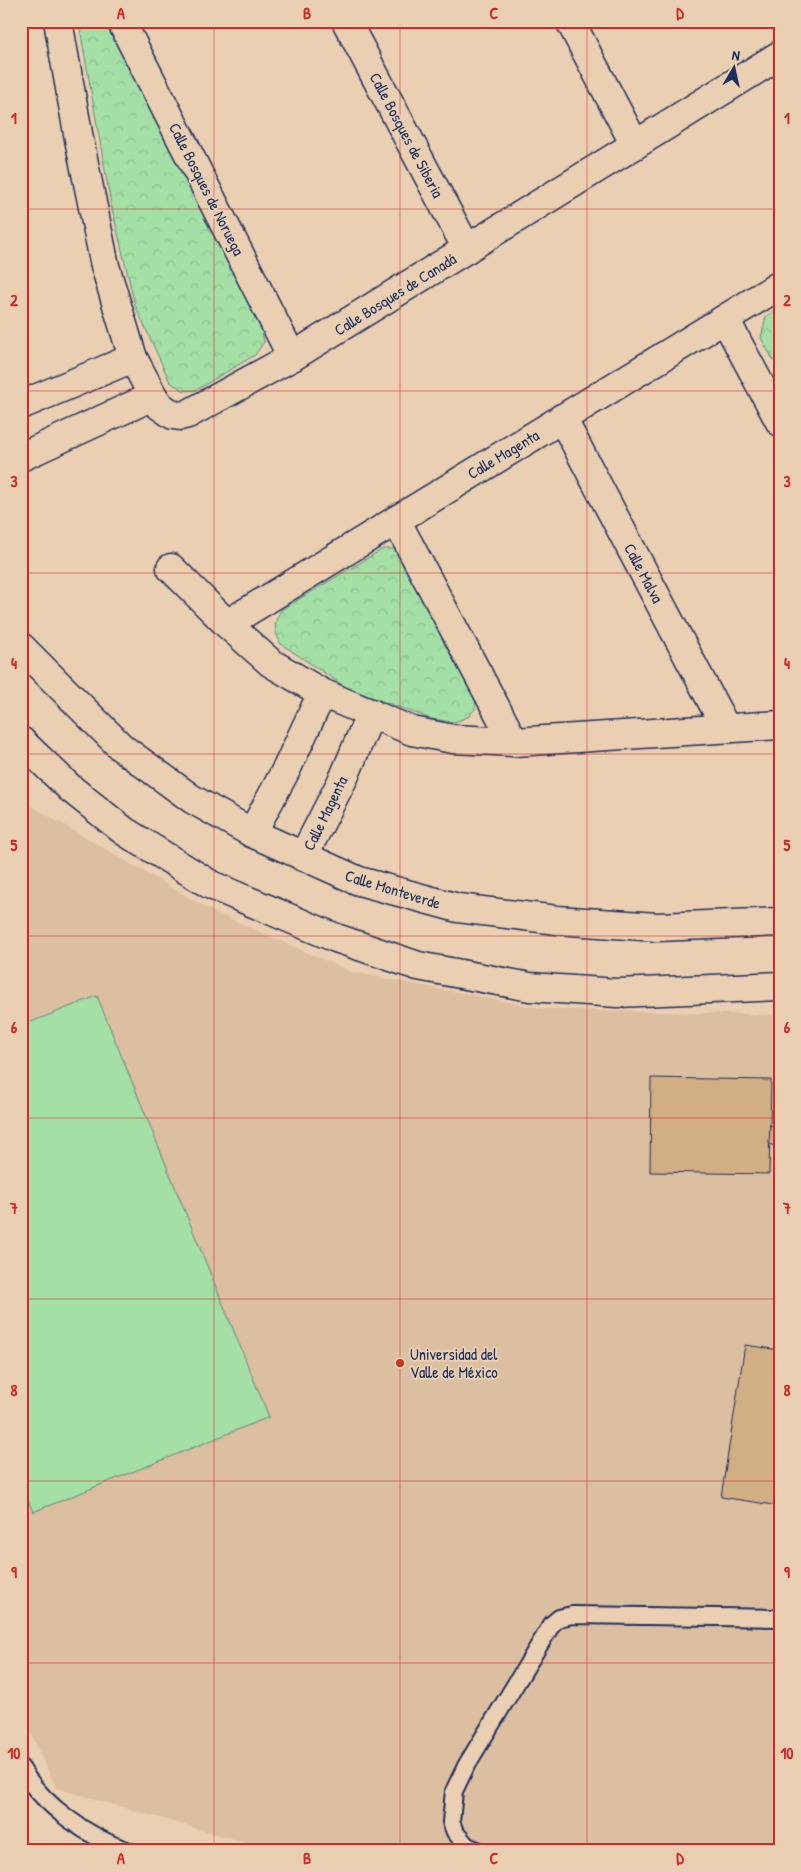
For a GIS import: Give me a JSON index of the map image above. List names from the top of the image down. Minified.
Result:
{"streets":{"street":["Calle Bosques de Siberia","Calle Bosques de Noruega","Calle Bosques de Canadá","Calle Magenta","Calle Malva","Calle Monteverde"]},"crossings":[["Calle Bosques de Siberia","Calle Bosques de Canadá"],["Calle Bosques de Noruega","Calle Bosques de Canadá"],["Calle Magenta","Calle Malva"],["Calle Magenta","Calle Monteverde"]],"places":["Universidad del Valle de México"],"north":"top","grid":{"columns":["A","B","C","D"],"rows":["1","2","3","4","5","6","7","8","9","10"]}}
